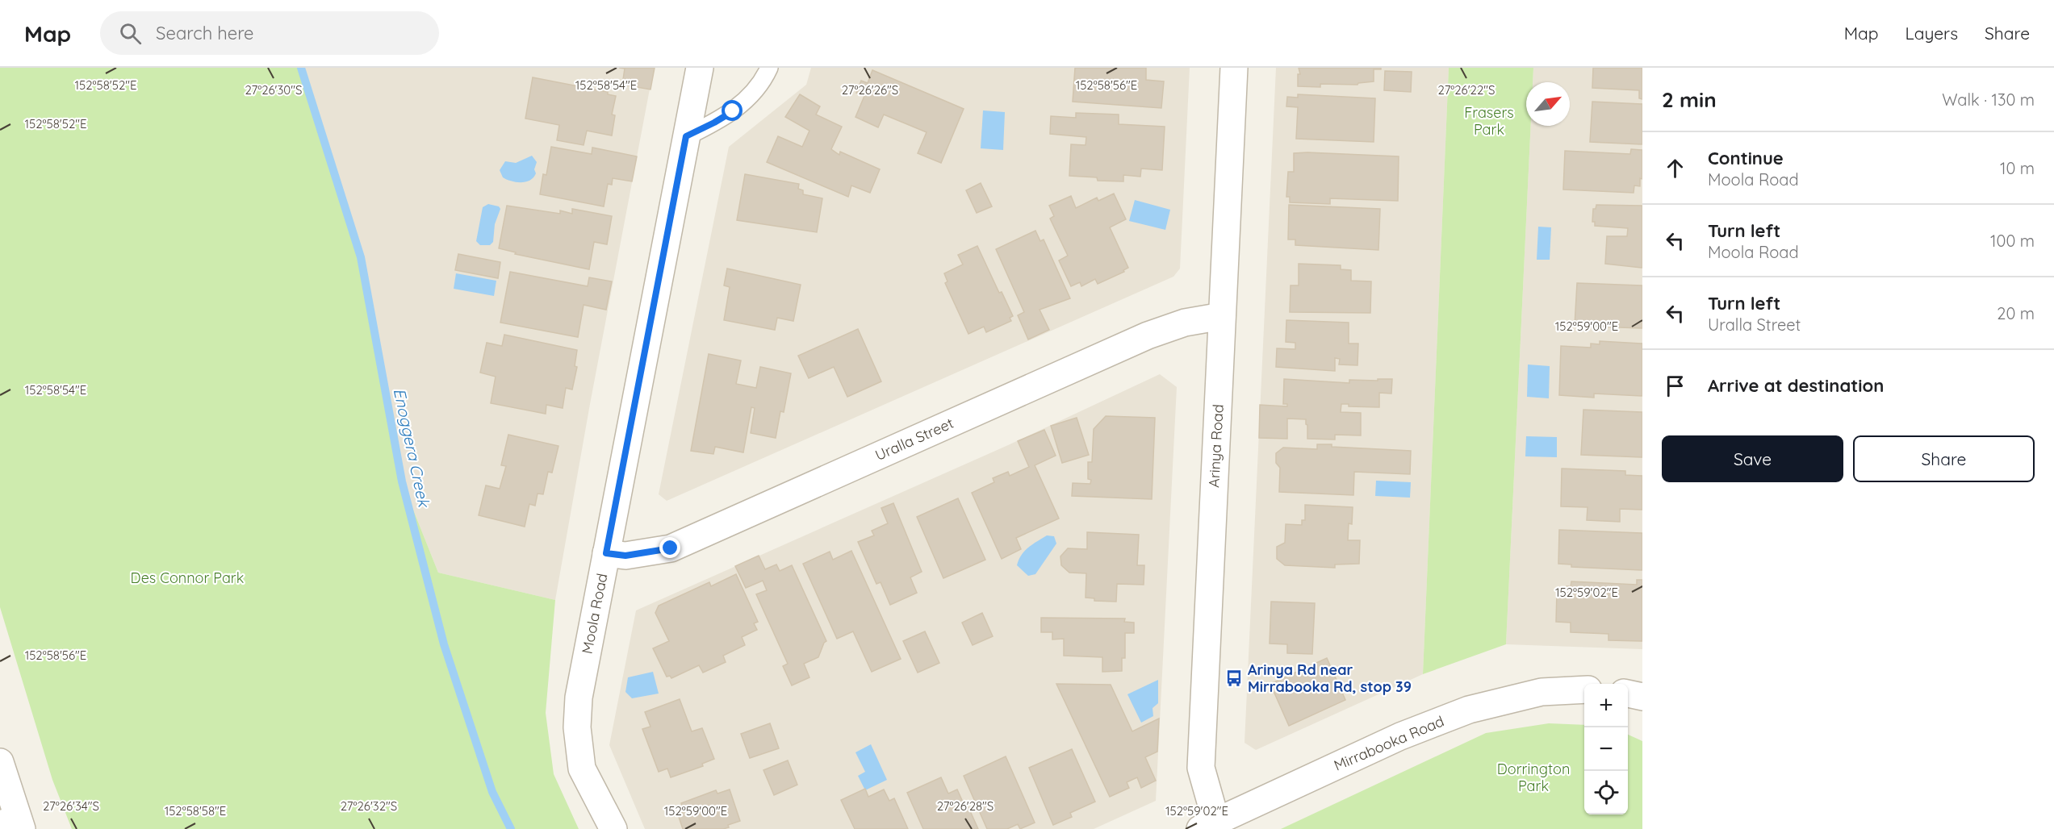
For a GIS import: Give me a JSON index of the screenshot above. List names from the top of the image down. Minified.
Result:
{"streets":{"street":["Uralla Street","Arinya Road","Moola Road","Mirrabooka Road"]},"crossings":[["Uralla Street","Arinya Road"],["Uralla Street","Moola Road"],["Arinya Road","Mirrabooka Road"]],"water":["Enoggera Creek"],"parks":["Frasers Park","Des Connor Park","Dorrington Park"],"places":{"bus stop":["Arinya Rd near Mirrabooka Rd, stop 39"]},"north":"top right","page":{"header":"Map","search":"Search here","nav":["Map","Layers","Share"],"heading":["2 min","Walk · 130 m"],"list":[["Continue","Moola Road","10 m"],["Turn left","Moola Road","100 m"],["Turn left","Uralla Street","20 m"],"Arrive at destination"],"buttons":["Save","Share"],"map_buttons":["+","−"]},"coordinates":["152°58'52\"E","152°58'54\"E","152°58'56\"E","27°26'30\"S","27°26'26\"S","27°26'22\"S","152°59'00\"E","152°59'02\"E","27°26'34\"S","27°26'32\"S","27°26'28\"S","152°58'58\"E"]}
